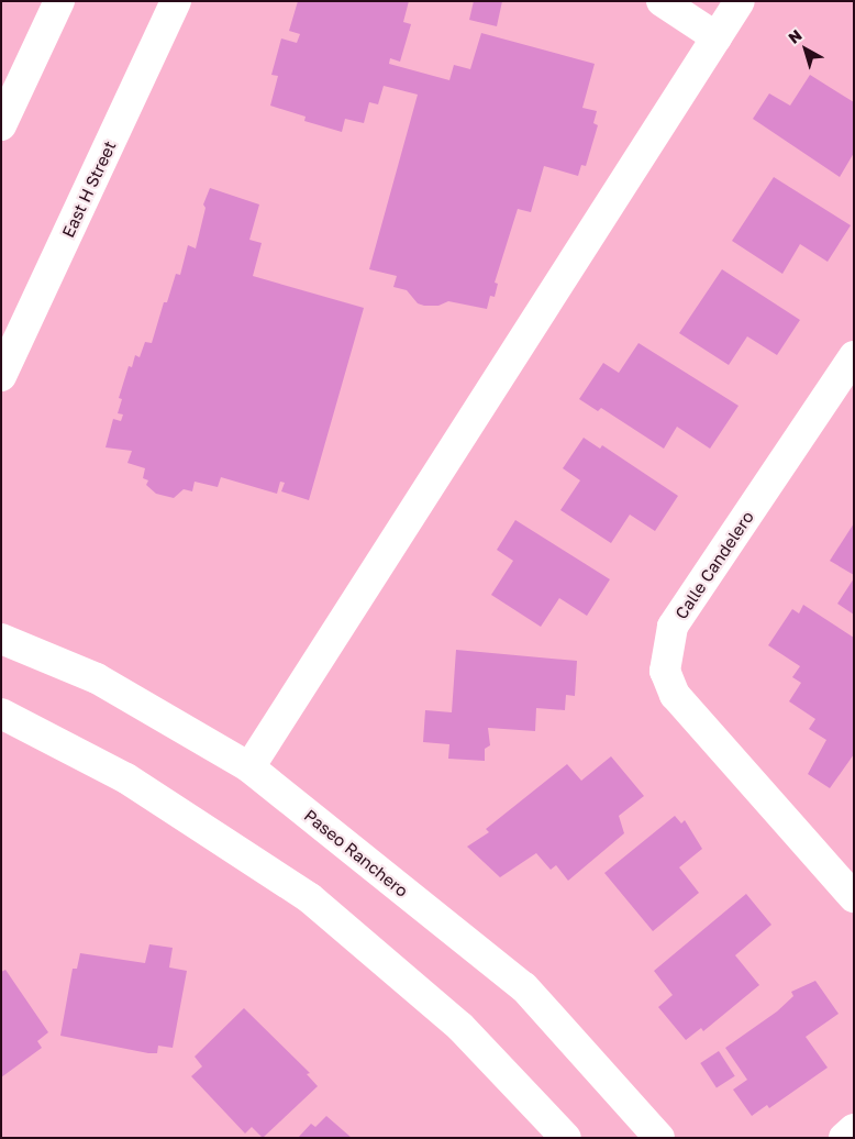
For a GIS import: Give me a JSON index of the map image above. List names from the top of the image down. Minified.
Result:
{"streets":{"main road":["East H Street","Calle Candelero","Paseo Ranchero"]},"north":"top left"}
